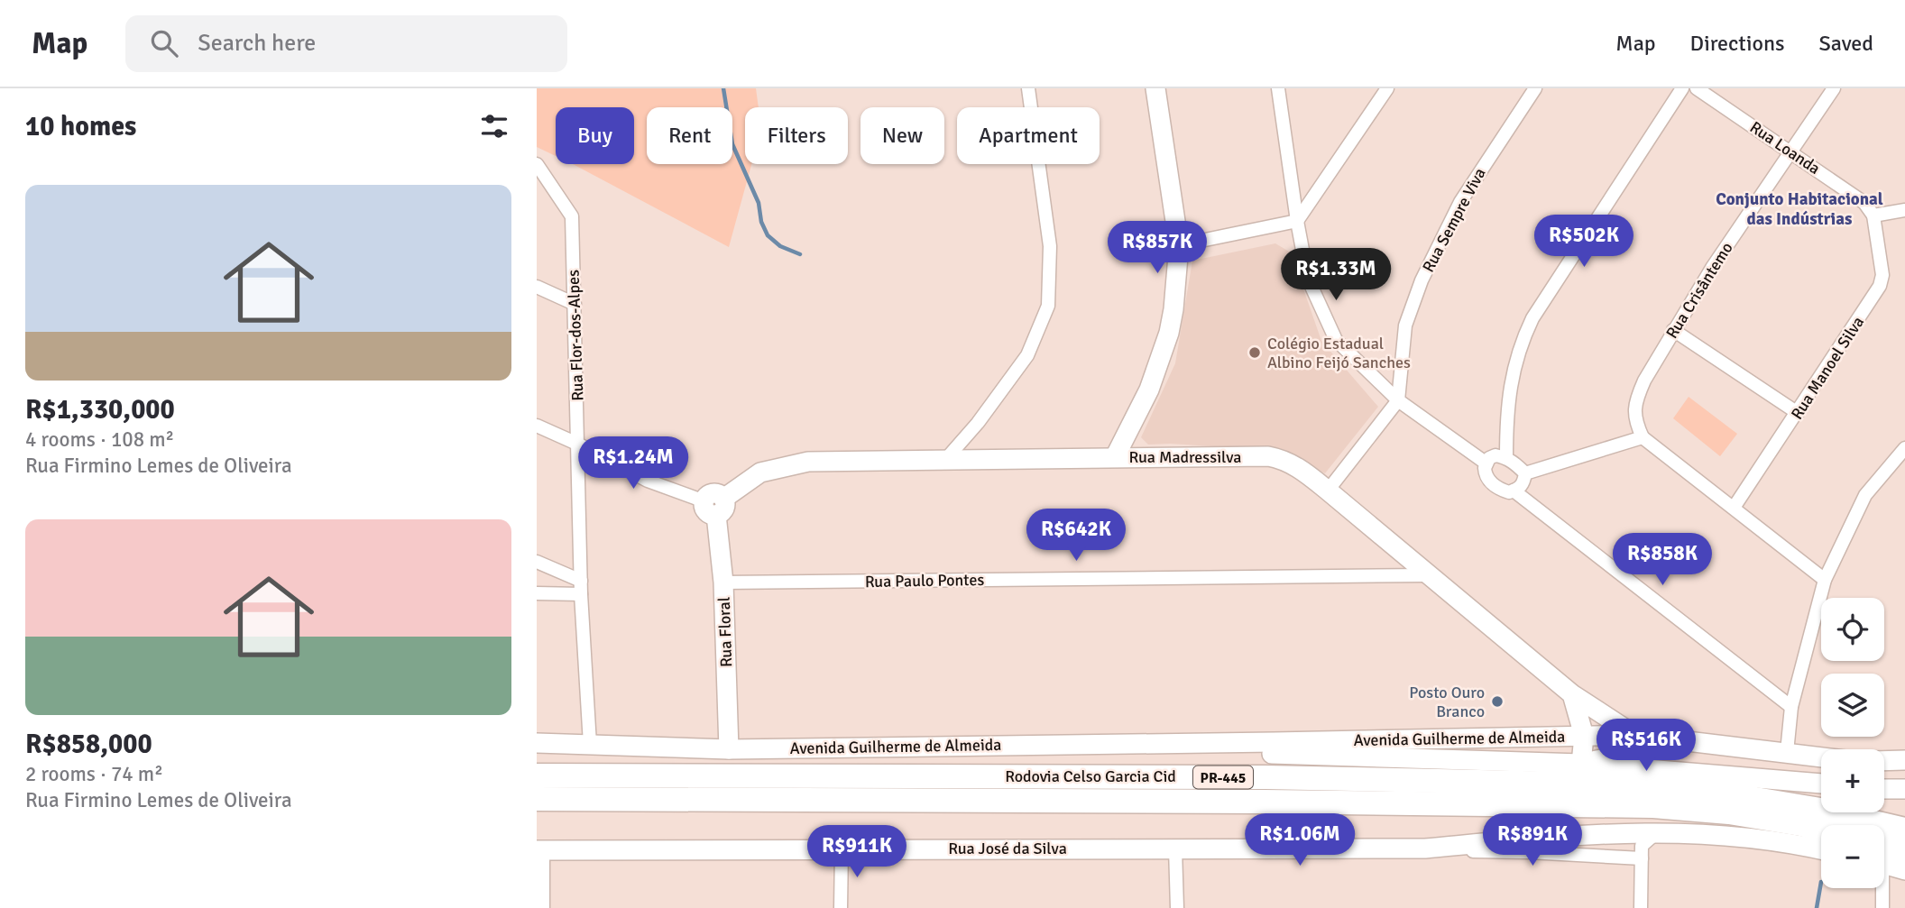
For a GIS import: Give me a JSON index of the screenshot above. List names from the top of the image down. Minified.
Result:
{"streets":{"highway":["Rodovia Celso Garcia Cid","PR-445"],"street":["Rua Loanda","Rua Sempre Viva","Rua Crisântemo","Rua Flor-dos-Alpes","Rua Manoel Silva","Rua Madressilva","Rua Paulo Pontes","Rua Floral","Avenida Guilherme de Almeida","Rua José da Silva"]},"crossings":[["Rua Loanda","Rua Crisântemo"],["Rua Loanda","Rua Manoel Silva"],["Rua Flor-dos-Alpes","Avenida Guilherme de Almeida"],["Rua Madressilva","Rua Paulo Pontes"],["Rua Madressilva","Rua Floral"],["Rua Madressilva","Avenida Guilherme de Almeida"],["Rua Paulo Pontes","Rua Floral"],["Rua Floral","Avenida Guilherme de Almeida"]],"districts":["Conjunto Habitacional das Indústrias"],"places":["Colégio Estadual Albino Feijó Sanches","Posto Ouro Branco"],"page":{"header":"Map","search":"Search here","nav":["Map","Directions","Saved"],"heading":"10 homes","chip":["Buy","Rent","Filters","New","Apartment"],"list":[{"name":"R$1,330,000","note":"4 rooms · 108 m² · Rua Firmino Lemes de Oliveira"},{"name":"R$858,000","note":"2 rooms · 74 m² · Rua Firmino Lemes de Oliveira"}],"price":["R$502K","R$857K","R$1.33M","R$1.24M","R$642K","R$858K","R$516K","R$1.06M","R$891K","R$911K"],"map_buttons":["+","−"]}}
